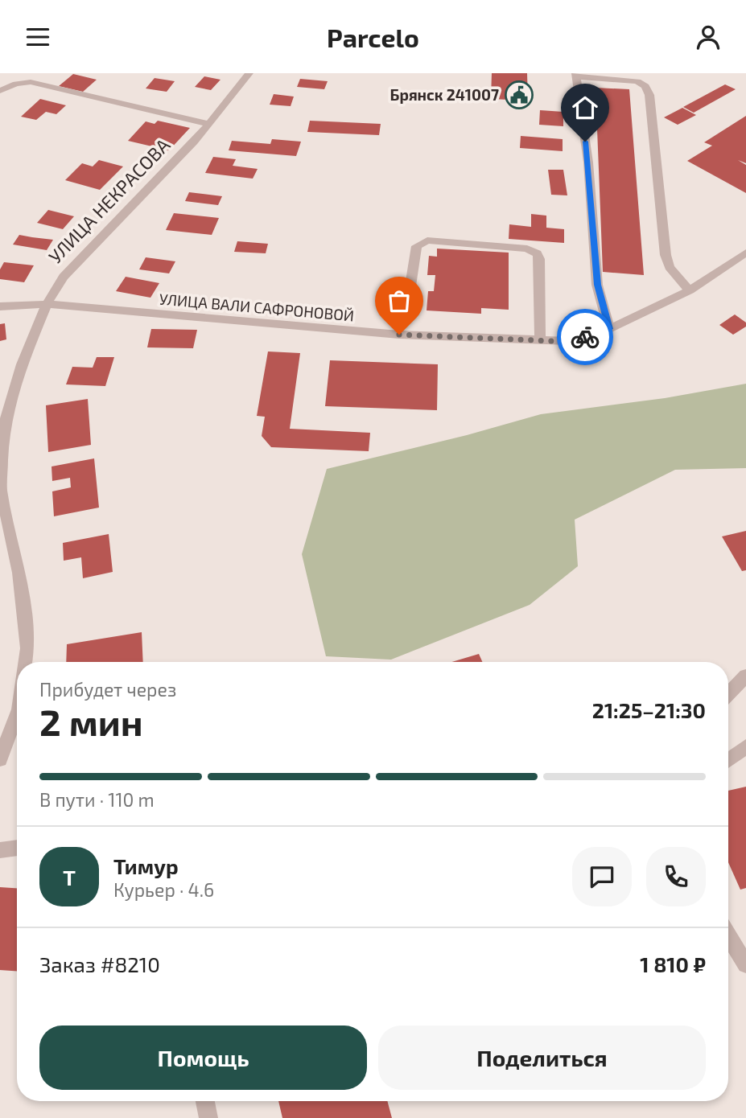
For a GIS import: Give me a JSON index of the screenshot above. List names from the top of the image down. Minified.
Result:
{"streets":{"street":["УЛИЦА НЕКРАСОВА","УЛИЦА ВАЛИ САФРОНОВОЙ"]},"crossings":[["УЛИЦА НЕКРАСОВА","УЛИЦА ВАЛИ САФРОНОВОЙ"]],"places":{"public building":["Брянск 241007"]},"page":{"header":"Parcelo","heading":["2 мин","Прибудет через","21:25–21:30"],"panel":["Тимур","Курьер · 4.6","Заказ #8210","1 810 ₽"],"bar":"В пути · 110 m","round":"Т","buttons":["Помощь","Поделиться"]}}
